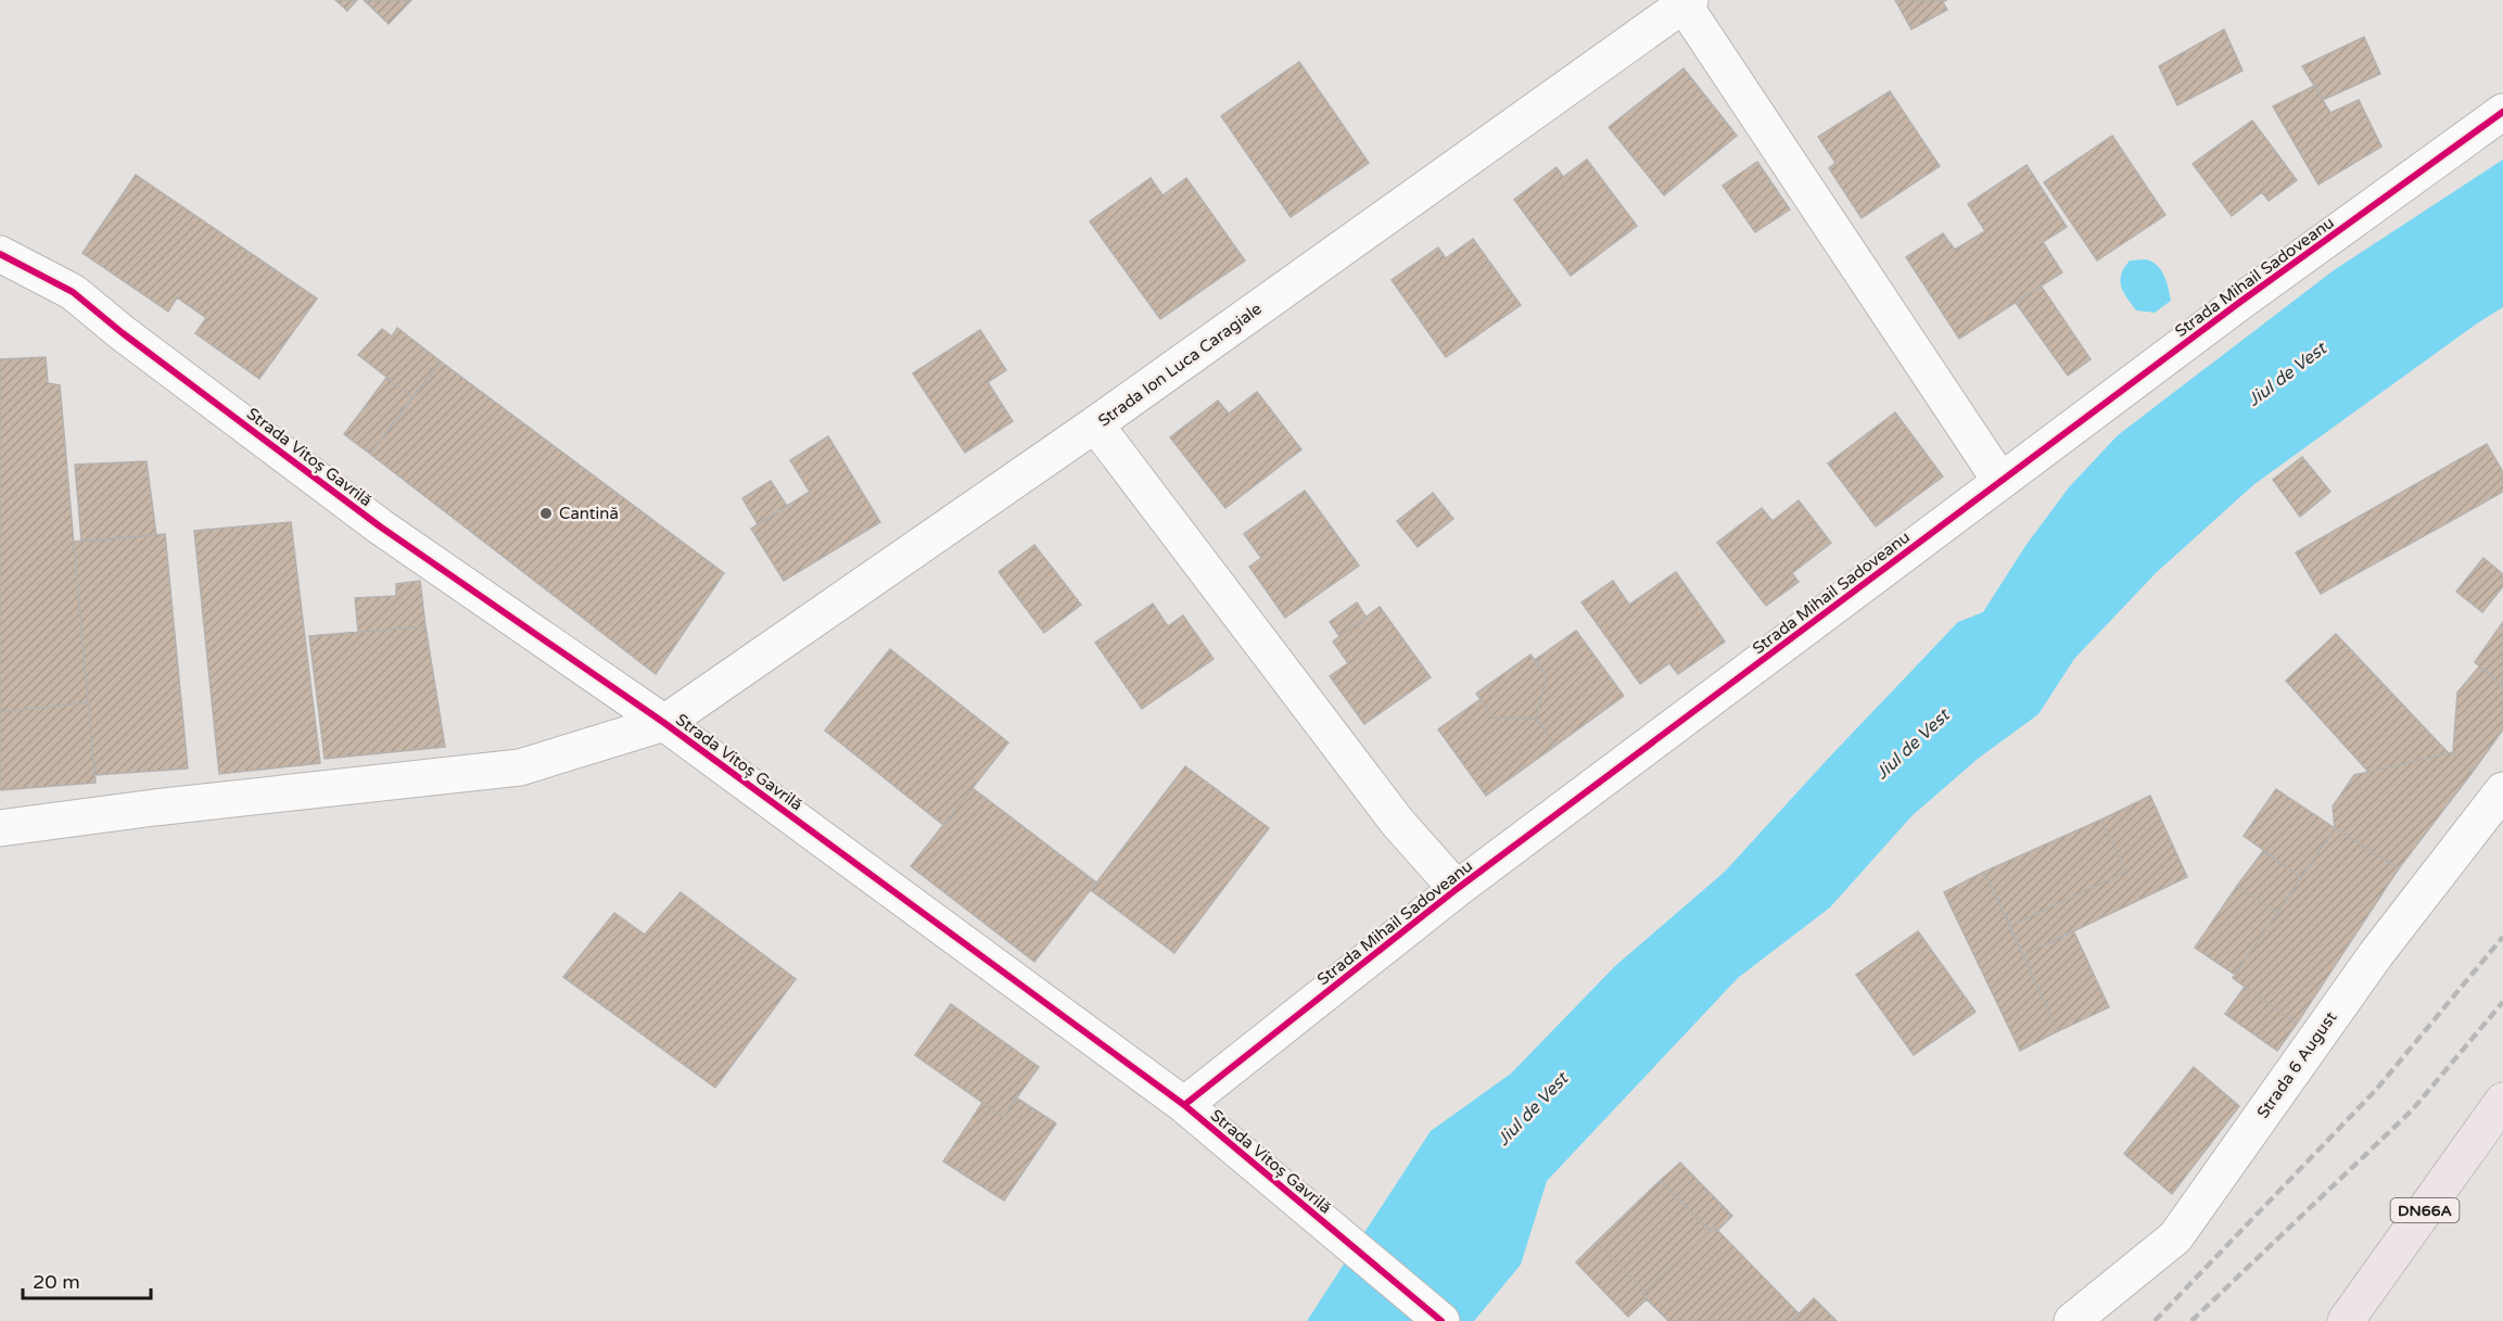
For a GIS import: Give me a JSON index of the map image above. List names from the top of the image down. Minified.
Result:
{"streets":{"main road":["DN66A"],"street":["Strada Mihail Sadoveanu","Strada Ion Luca Caragiale","Strada Vitoș Gavrilă","Strada 6 August"]},"crossings":[["Strada Mihail Sadoveanu","Strada Vitoș Gavrilă"],["Strada Ion Luca Caragiale","Strada Vitoș Gavrilă"]],"water":["Jiul de Vest"],"places":["Cantină"],"scale_bar":"20 m"}
